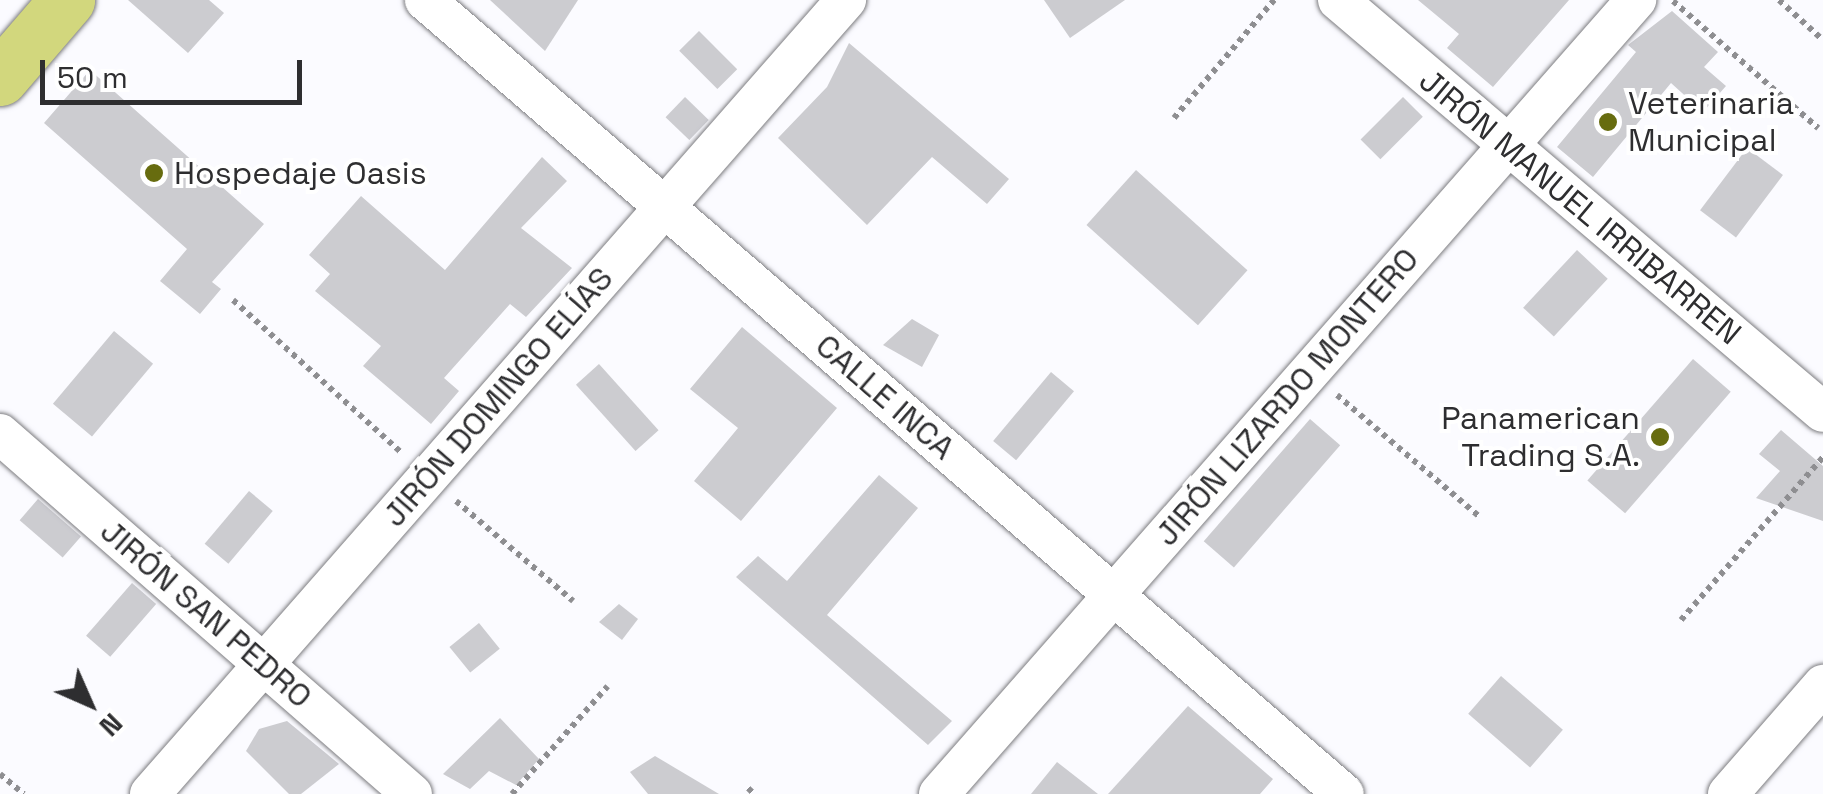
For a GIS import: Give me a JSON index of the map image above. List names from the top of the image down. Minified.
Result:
{"streets":{"street":["JIRÓN MANUEL IRRIBARREN","JIRÓN DOMINGO ELÍAS","CALLE INCA","JIRÓN LIZARDO MONTERO","JIRÓN SAN PEDRO"]},"crossings":[["JIRÓN MANUEL IRRIBARREN","JIRÓN LIZARDO MONTERO"],["JIRÓN DOMINGO ELÍAS","CALLE INCA"],["JIRÓN DOMINGO ELÍAS","JIRÓN SAN PEDRO"],["CALLE INCA","JIRÓN LIZARDO MONTERO"]],"places":["Veterinaria Municipal","Hospedaje Oasis","Panamerican Trading S.A."],"scale_bar":"50 m","north":"bottom right"}
